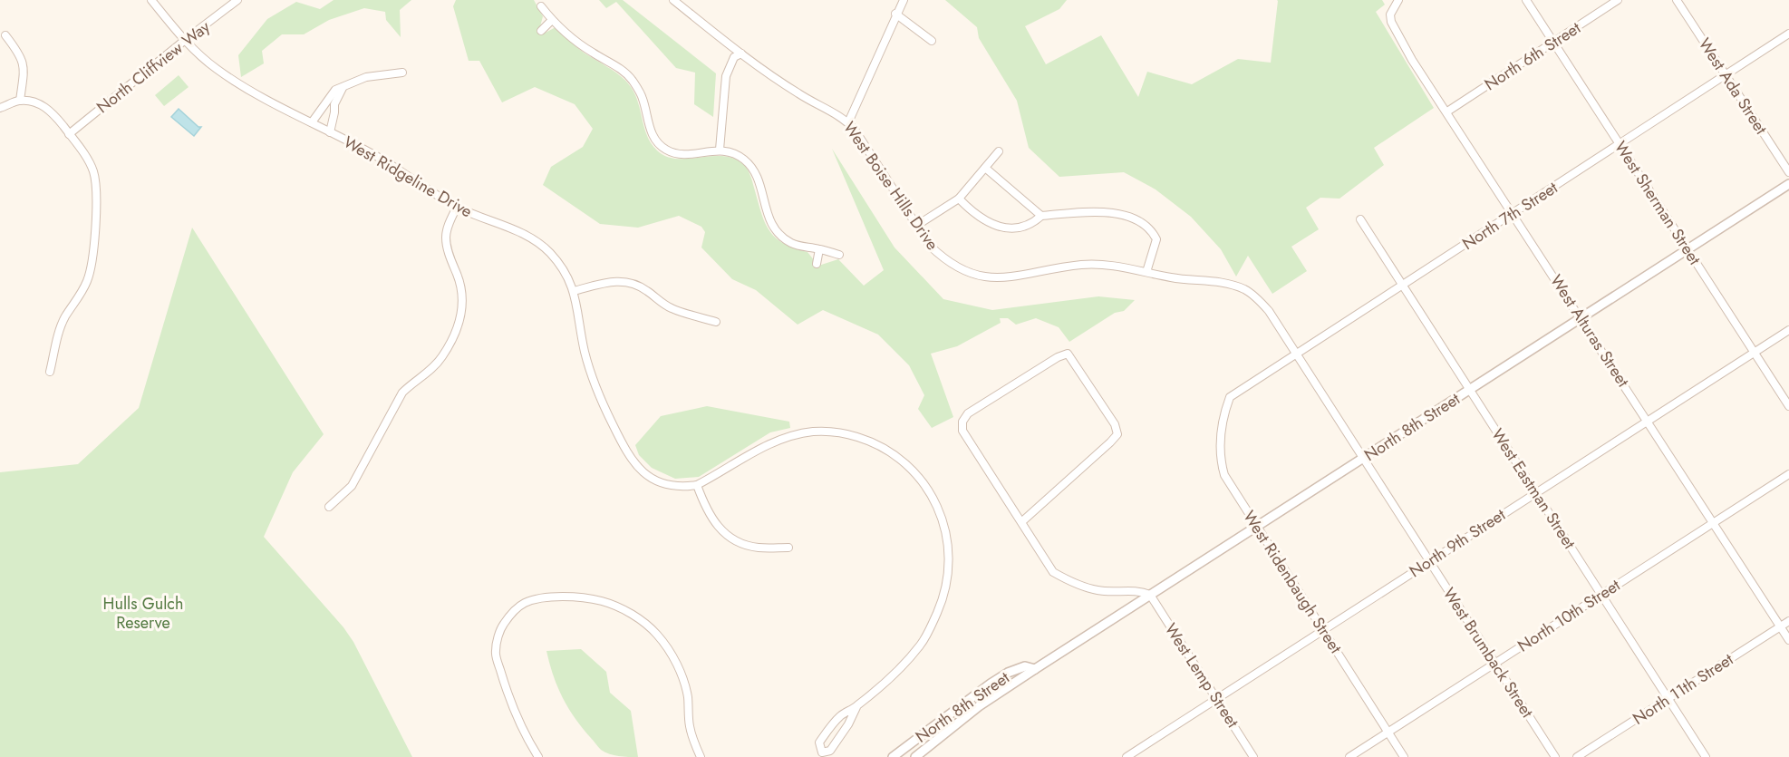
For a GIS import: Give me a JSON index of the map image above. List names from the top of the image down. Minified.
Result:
{"streets":{"street":["North 6th Street","North Cliffview Way","West Ada Street","West Ridgeline Drive","West Boise Hills Drive","West Sherman Street","North 7th Street","West Alturas Street","North 8th Street","West Eastman Street","North 9th Street","West Ridenbaugh Street","North 10th Street","West Brumback Street","West Lemp Street","North 11th Street"]},"crossings":[["North 6th Street","West Sherman Street"],["North 6th Street","West Alturas Street"],["North Cliffview Way","West Ridgeline Drive"],["West Ada Street","North 7th Street"],["West Boise Hills Drive","West Brumback Street"],["West Sherman Street","North 7th Street"],["West Sherman Street","North 8th Street"],["West Sherman Street","North 9th Street"],["North 7th Street","West Alturas Street"],["North 7th Street","West Eastman Street"],["North 7th Street","West Ridenbaugh Street"],["North 7th Street","West Brumback Street"],["West Alturas Street","North 8th Street"],["West Alturas Street","North 9th Street"],["West Alturas Street","North 10th Street"],["West Alturas Street","North 11th Street"],["North 8th Street","West Eastman Street"],["North 8th Street","West Ridenbaugh Street"],["North 8th Street","West Brumback Street"],["North 8th Street","West Lemp Street"],["West Eastman Street","North 9th Street"],["West Eastman Street","North 10th Street"],["West Eastman Street","North 11th Street"],["North 9th Street","West Ridenbaugh Street"],["North 9th Street","West Brumback Street"],["North 9th Street","West Lemp Street"],["West Ridenbaugh Street","North 10th Street"],["North 10th Street","West Brumback Street"]],"parks":["Hulls Gulch Reserve"]}
